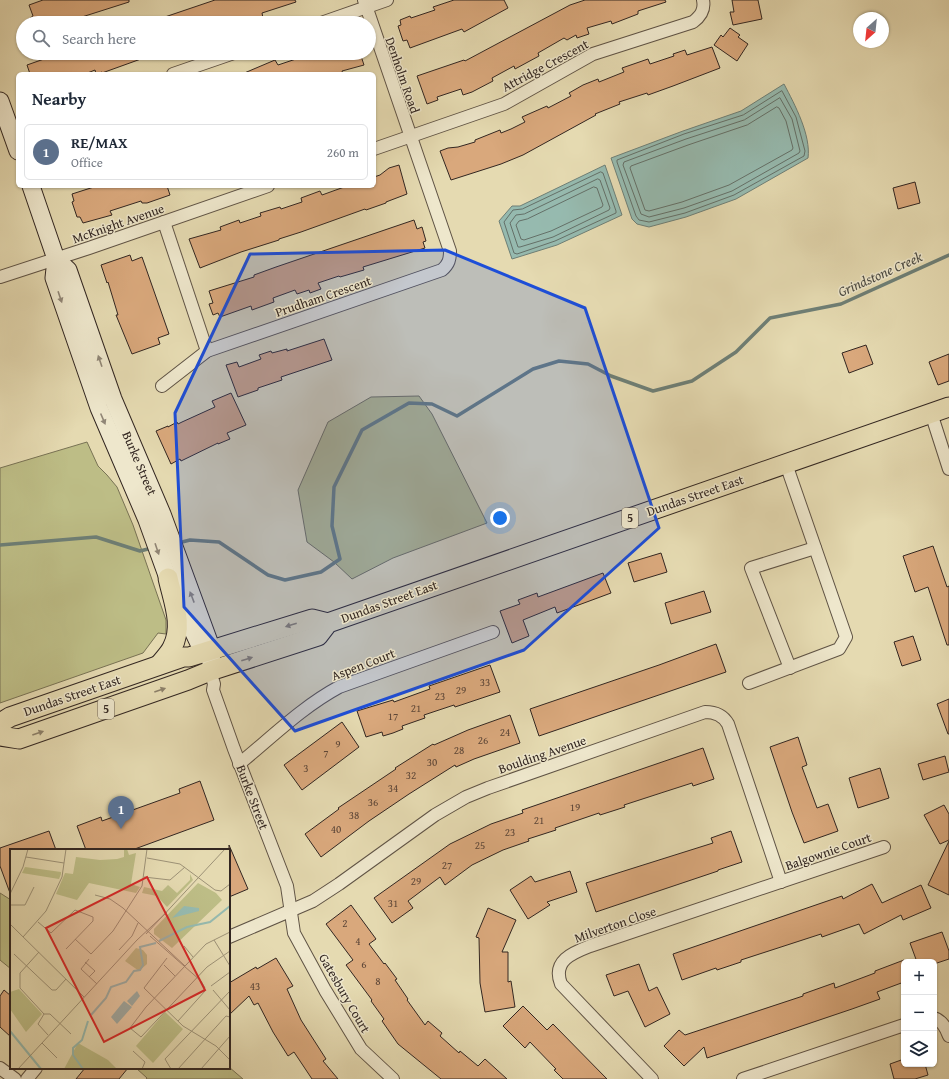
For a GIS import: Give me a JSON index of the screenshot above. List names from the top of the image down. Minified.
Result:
{"streets":{"main road":["Dundas Street East","5"],"street":["Attridge Crescent","Denholm Road","McKnight Avenue","Prudham Crescent","Burke Street","Aspen Court","Boulding Avenue","Balgownie Court","Milverton Close","Gatesbury Court"]},"crossings":[["Attridge Crescent","Denholm Road"],["Attridge Crescent","Prudham Crescent"],["Denholm Road","Prudham Crescent"],["McKnight Avenue","Burke Street"],["Burke Street","Dundas Street East"],["Burke Street","Aspen Court"],["Burke Street","Boulding Avenue"],["Burke Street","Gatesbury Court"],["Boulding Avenue","Balgownie Court"],["Boulding Avenue","Milverton Close"],["Boulding Avenue","Gatesbury Court"],["Balgownie Court","Milverton Close"]],"water":["Grindstone Creek"],"house_numbers":["33","29","23","21","17","24","26","9","28","7","30","3","32","34","36","19","38","21","40","23","25","27","29","31","2","4","6","8","43"],"north":"bottom left","page":{"search":"Search here","heading":"Nearby","list":[{"mark":"1","name":"RE/MAX","note":"Office","value":"260 m"}],"pins":"1","map_buttons":["+","−"]}}
